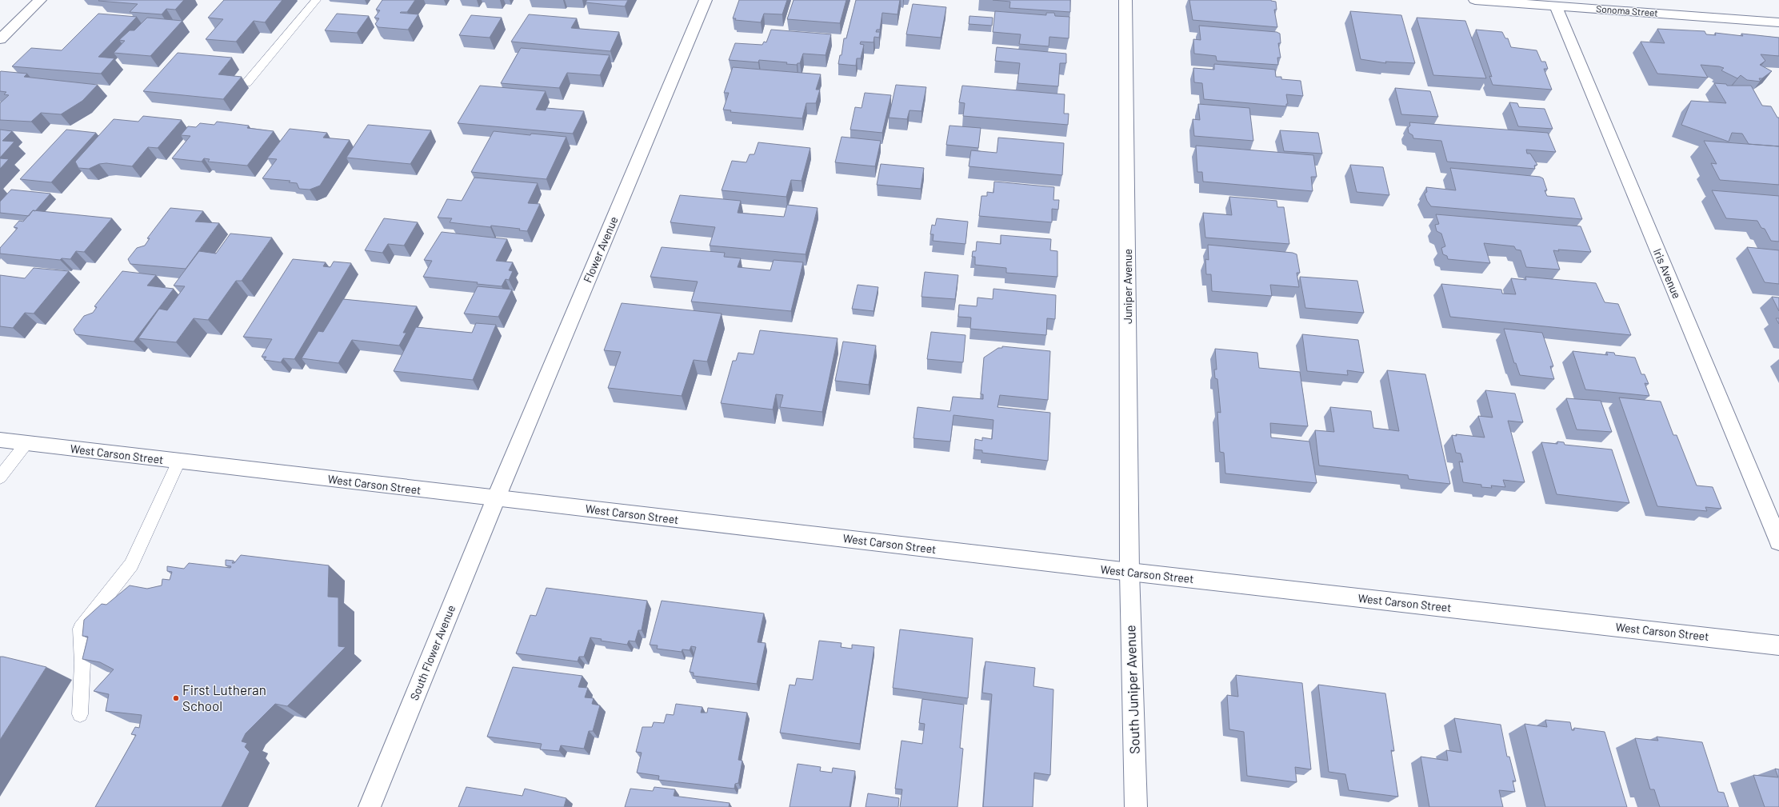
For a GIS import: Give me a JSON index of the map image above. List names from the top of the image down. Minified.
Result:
{"streets":{"street":["Sonoma Street","Flower Avenue","Iris Avenue","Juniper Avenue","West Carson Street","South Flower Avenue","South Juniper Avenue"]},"crossings":[["Sonoma Street","Iris Avenue"],["Flower Avenue","West Carson Street"],["Flower Avenue","South Flower Avenue"],["Juniper Avenue","West Carson Street"],["Juniper Avenue","South Juniper Avenue"],["West Carson Street","South Flower Avenue"],["West Carson Street","South Juniper Avenue"]],"places":["First Lutheran School"]}
